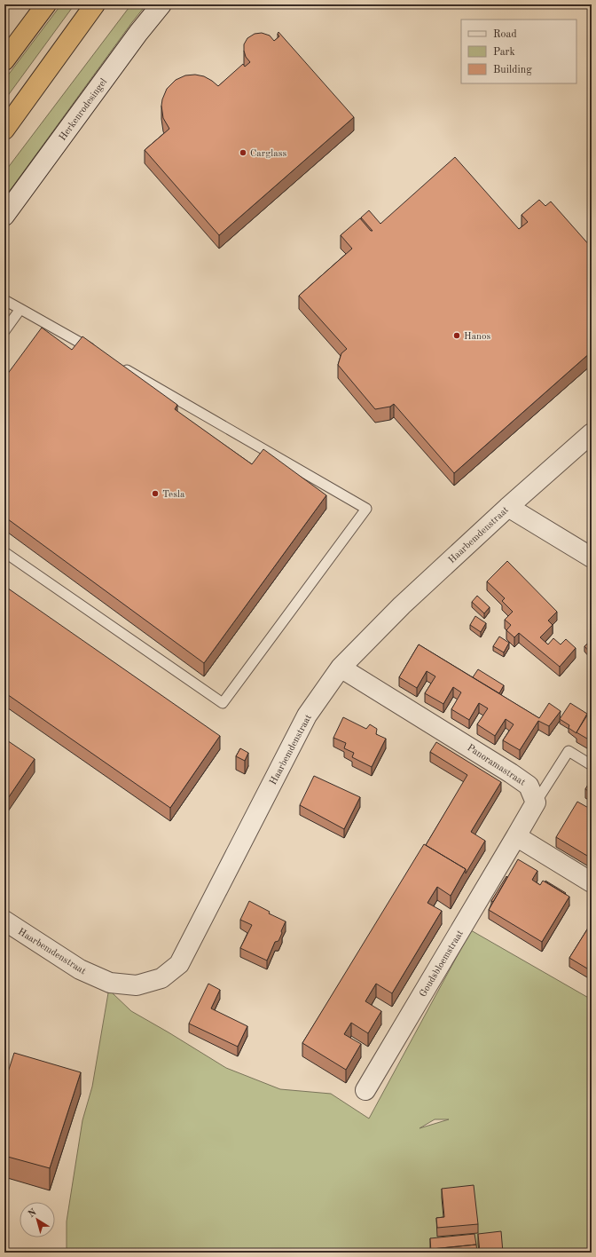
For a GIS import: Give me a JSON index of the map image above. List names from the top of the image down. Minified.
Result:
{"streets":{"street":["Herkenrodesingel","Haarbemdenstraat","Panoramastraat","Goudsbloemstraat"]},"crossings":[["Haarbemdenstraat","Panoramastraat"]],"places":["Carglass","Hanos","Tesla"],"legend":["Road","Park","Building"],"north":"top left"}
